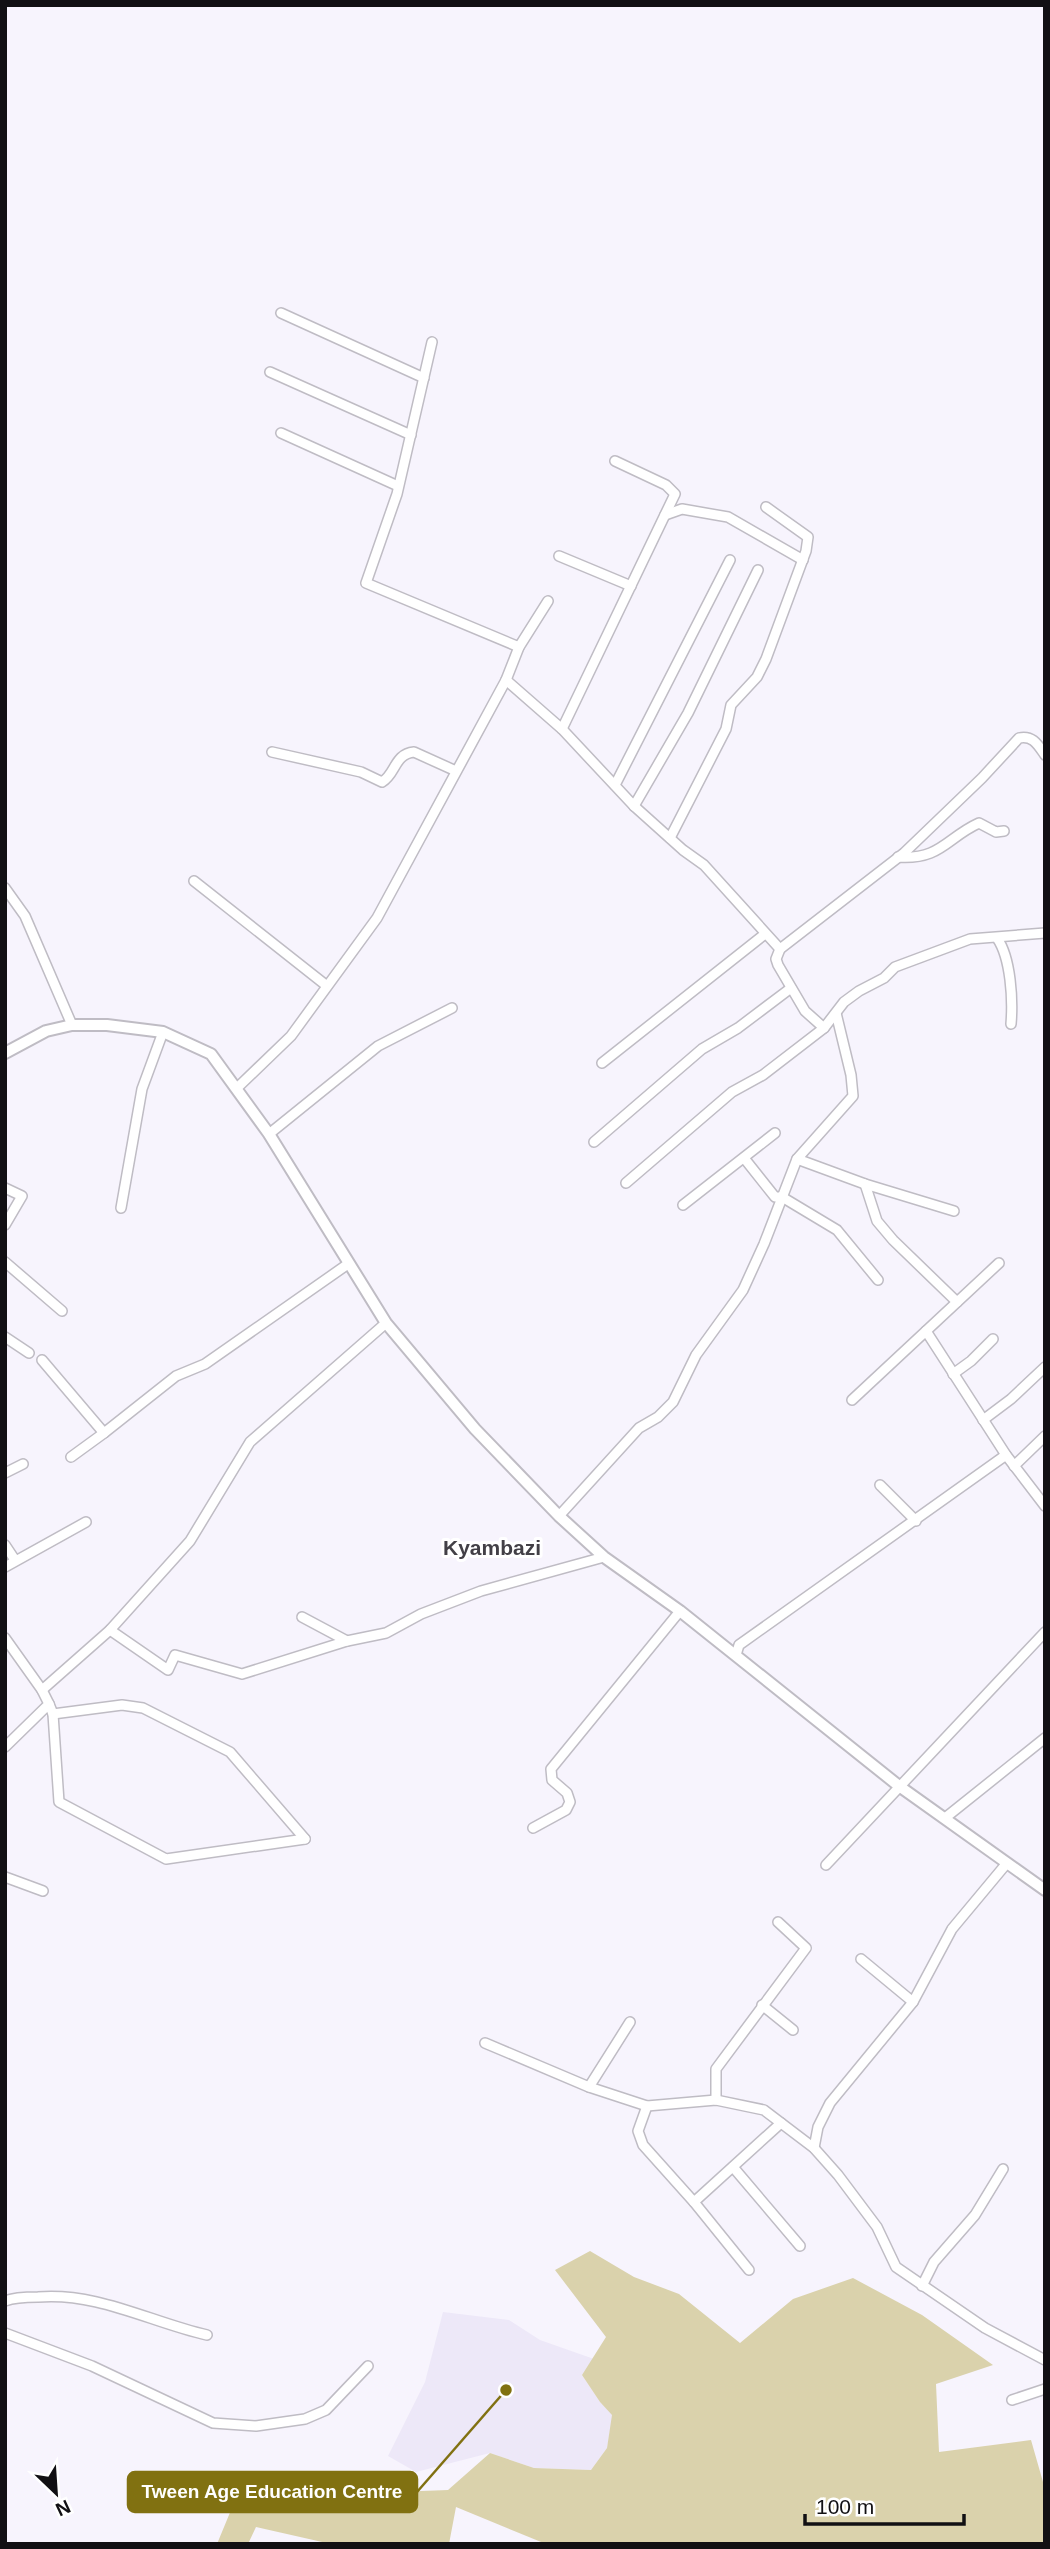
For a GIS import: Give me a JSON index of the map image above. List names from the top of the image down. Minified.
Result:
{"districts":["Kyambazi"],"places":["Tween Age Education Centre"],"scale_bar":"100 m","north":"bottom right"}
